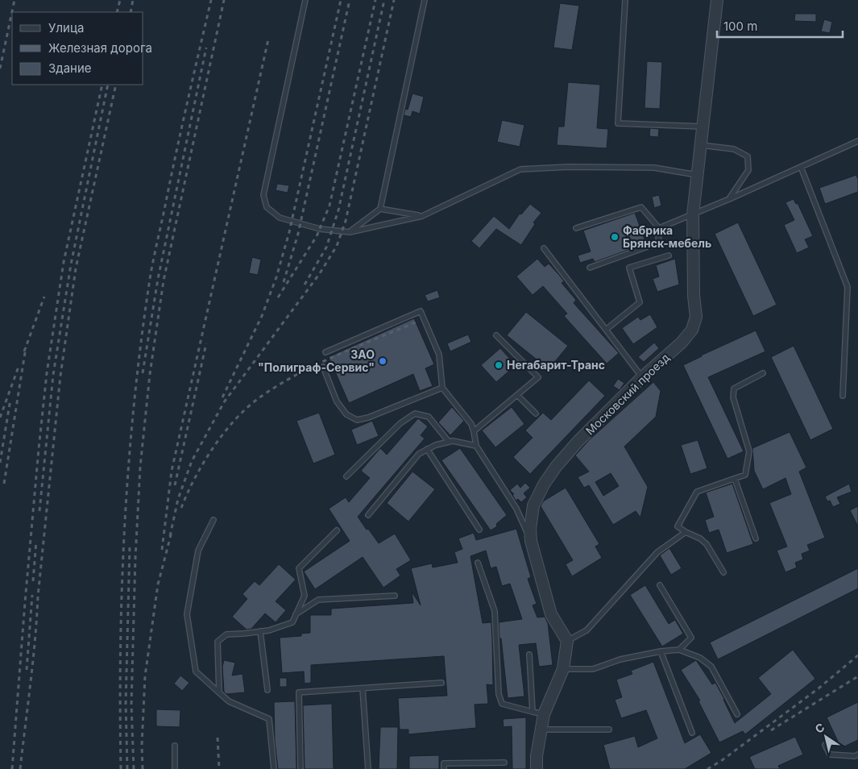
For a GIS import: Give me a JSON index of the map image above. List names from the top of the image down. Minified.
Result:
{"streets":{"street":["Московский проезд"]},"places":["Фабрика Брянск-мебель","ЗАО \"Полиграф-Сервис\"","Негабарит-Транс"],"legend":["Улица","Железная дорога","Здание"],"scale_bar":"100 m","north":"top left"}
